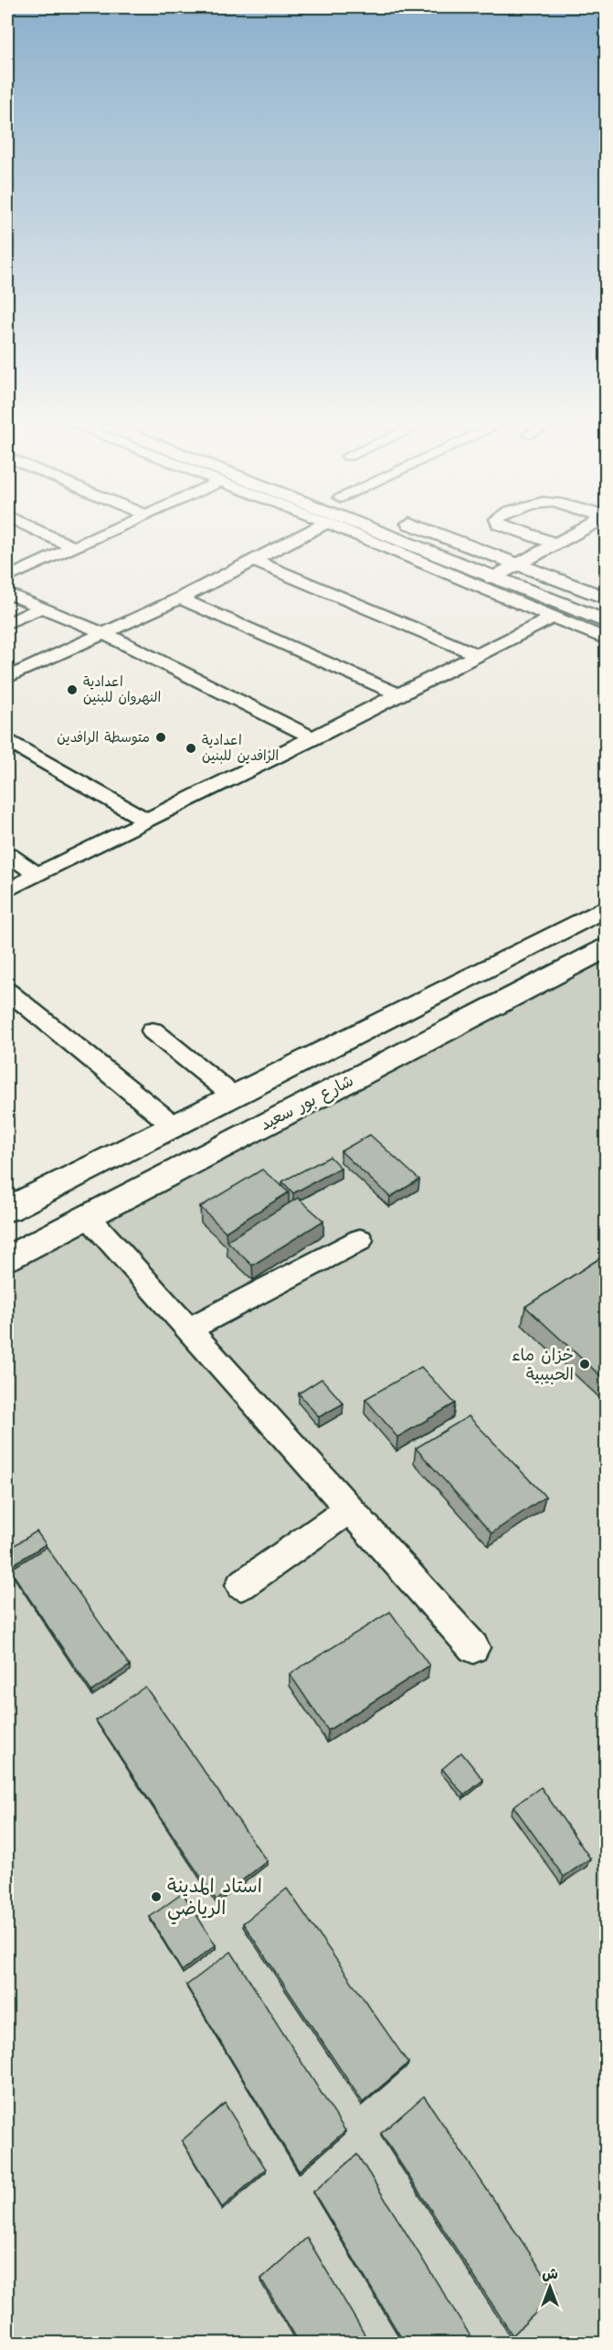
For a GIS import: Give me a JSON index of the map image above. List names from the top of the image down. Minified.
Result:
{"streets":{"main road":["شارع بور سعيد"]},"places":["اعدادية النهروان للبنين","متوسطة الرافدين","اعدادية الرافدين للبنين","خزان ماء الحبيبية","استاد المدينة الرياضي"],"north":"top"}
